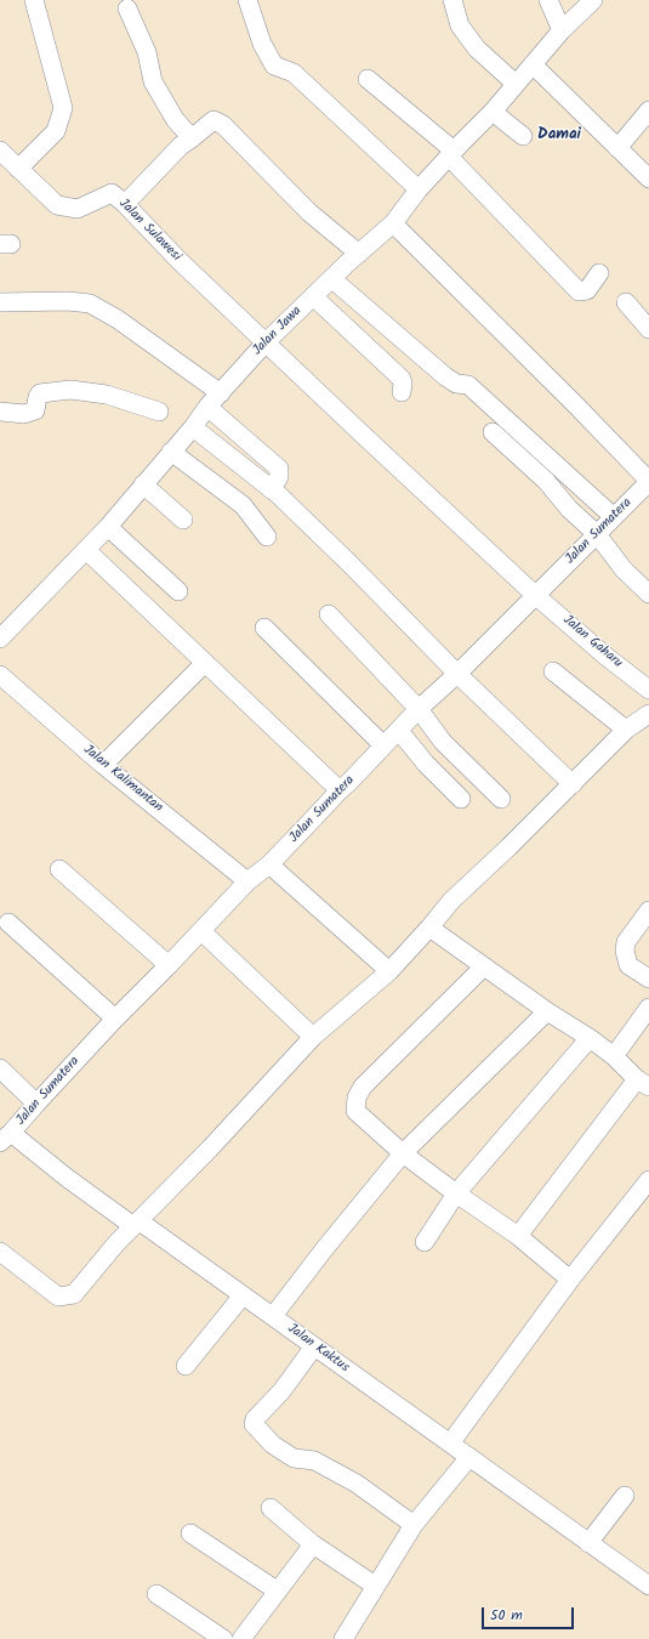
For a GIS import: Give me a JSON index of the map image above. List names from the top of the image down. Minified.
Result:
{"streets":{"street":["Jalan Sulawesi","Jalan Jawa","Jalan Sumatera","Jalan Gaharu","Jalan Kalimantan","Jalan Kaktus"]},"crossings":[["Jalan Sulawesi","Jalan Jawa"],["Jalan Sulawesi","Jalan Sumatera"],["Jalan Sulawesi","Jalan Gaharu"],["Jalan Sumatera","Jalan Gaharu"],["Jalan Sumatera","Jalan Kalimantan"],["Jalan Sumatera","Jalan Kaktus"]],"districts":["Damai"],"scale_bar":"50 m"}
